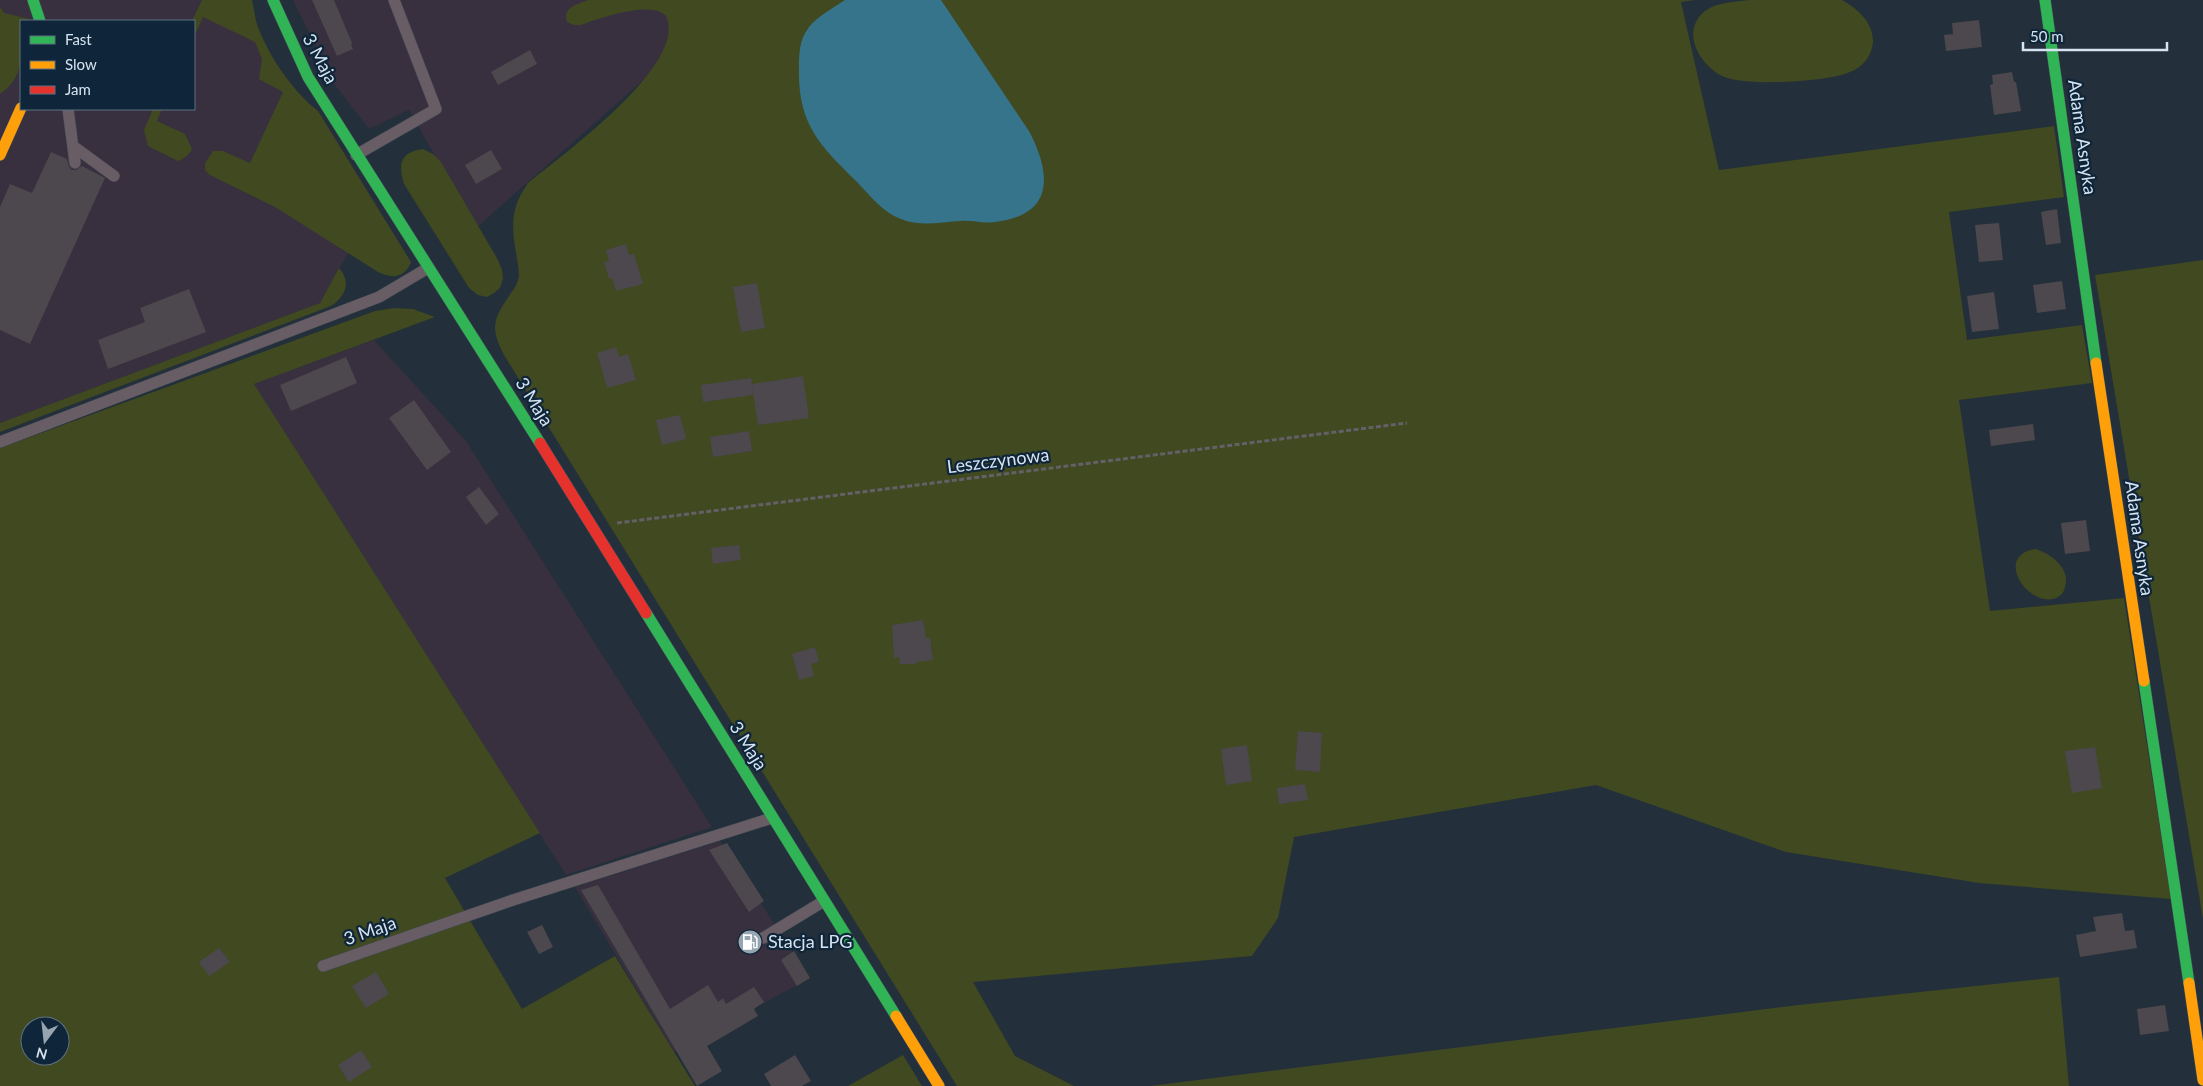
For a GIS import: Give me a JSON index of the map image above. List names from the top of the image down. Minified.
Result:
{"streets":{"main road":["3 Maja","Adama Asnyka"],"path":["Leszczynowa"]},"crossings":[["3 Maja","Leszczynowa"]],"places":{"fuel station":["Stacja LPG"]},"legend":["Fast","Slow","Jam"],"scale_bar":"50 m","north":"bottom"}
